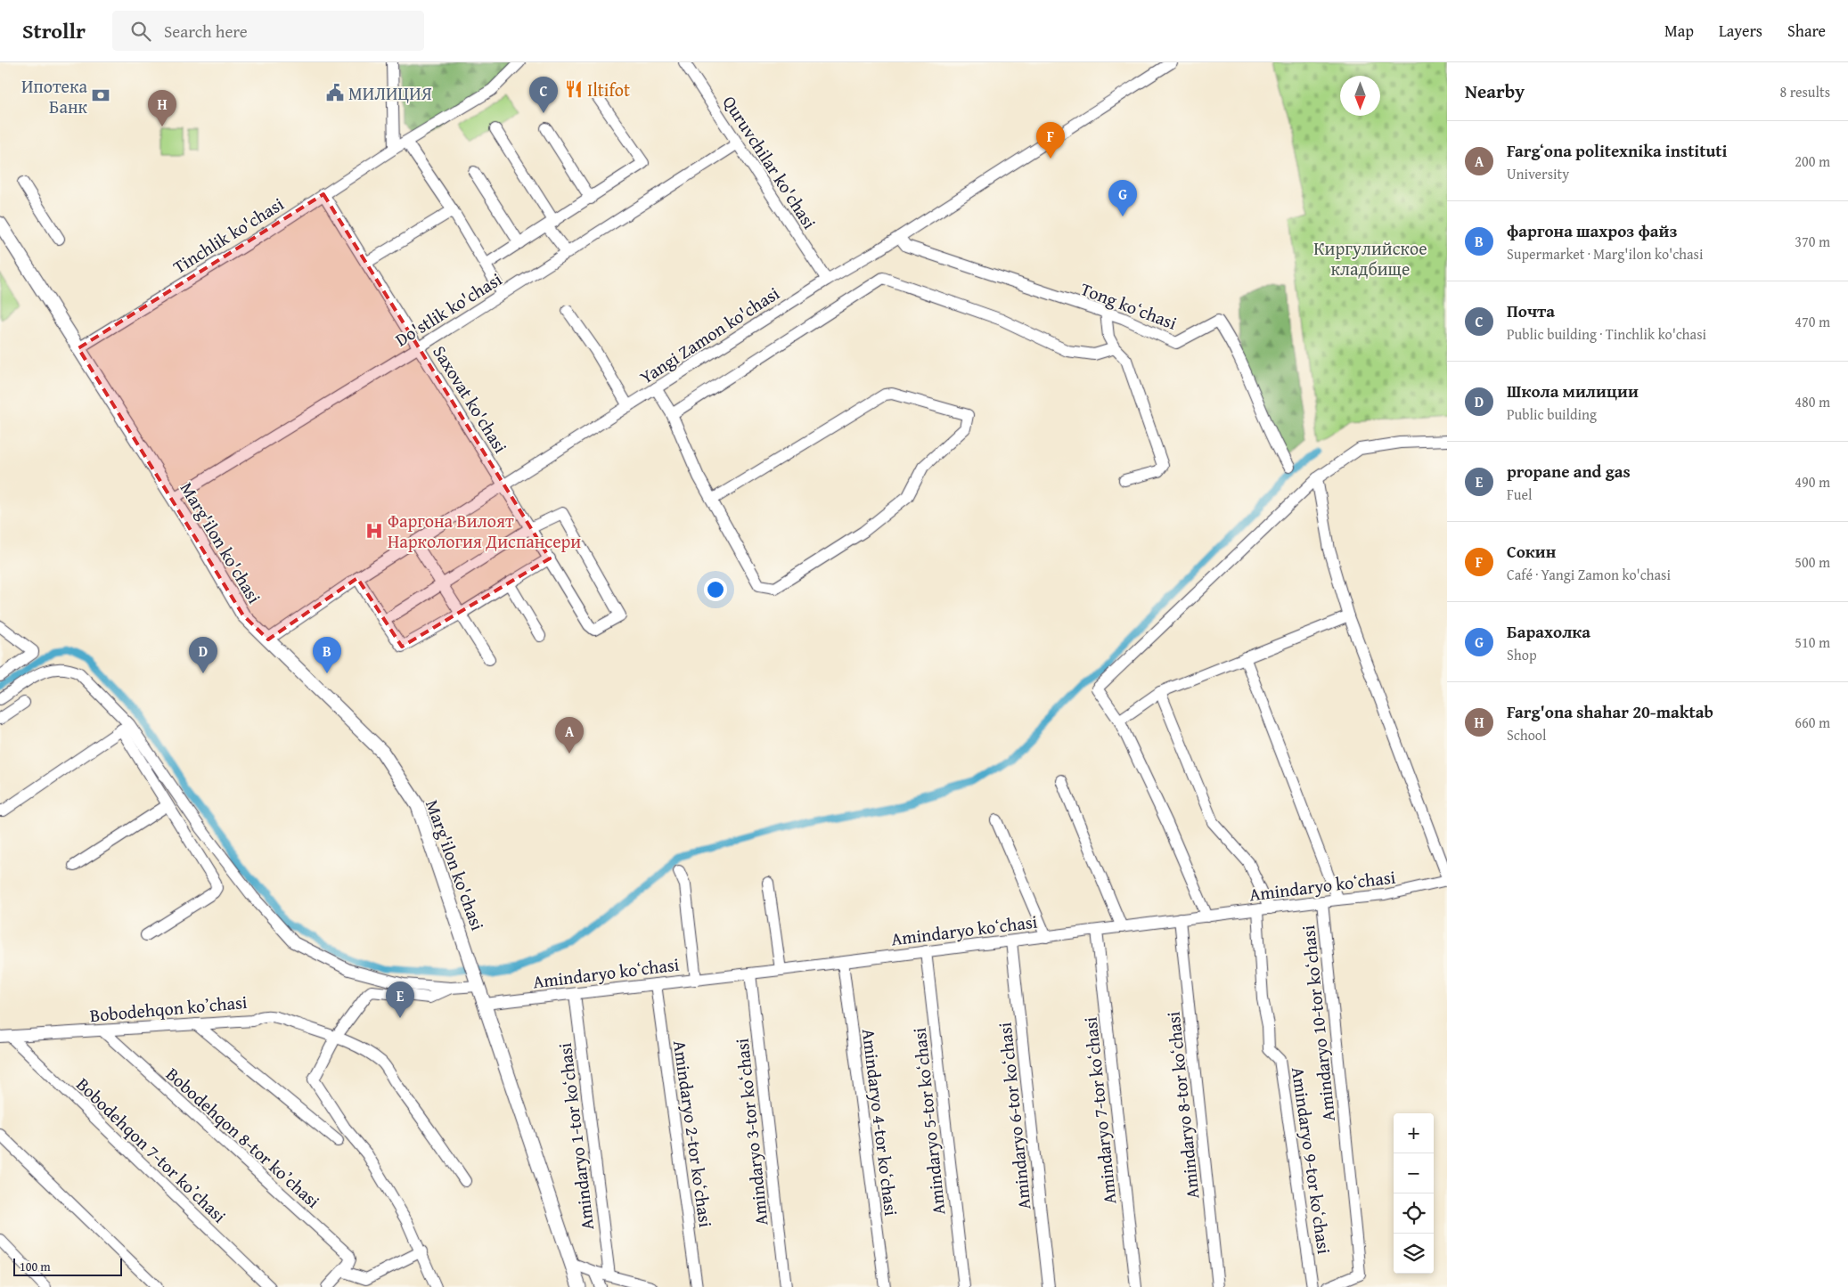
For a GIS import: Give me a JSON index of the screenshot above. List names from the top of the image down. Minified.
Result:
{"streets":{"main road":["Marg'ilon ko'chasi"],"street":["Quruvchilar ko'chasi","Tinchlik ko'chasi","Tong koʻchasi","Do'stlik ko'chasi","Yangi Zamon ko'chasi","Saxovat ko'chasi","Amindaryo koʻchasi","Bobodehqon koʼchasi","Amindaryo 10-tor koʻchasi","Amindaryo 8-tor koʻchasi","Amindaryo 7-tor koʻchasi","Amindaryo 6-tor koʻchasi","Amindaryo 5-tor koʻchasi","Amindaryo 4-tor koʻchasi","Amindaryo 3-tor koʻchasi","Amindaryo 2-tor koʻchasi","Amindaryo 1-tor koʻchasi","Bobodehqon 8-tor koʼchasi","Bobodehqon 7-tor koʼchasi","Amindaryo 9-tor koʻchasi"]},"crossings":[["Quruvchilar ko'chasi","Do'stlik ko'chasi"],["Quruvchilar ko'chasi","Yangi Zamon ko'chasi"],["Tinchlik ko'chasi","Saxovat ko'chasi"],["Tinchlik ko'chasi","Marg'ilon ko'chasi"],["Tong koʻchasi","Yangi Zamon ko'chasi"],["Do'stlik ko'chasi","Saxovat ko'chasi"],["Do'stlik ko'chasi","Marg'ilon ko'chasi"],["Yangi Zamon ko'chasi","Saxovat ko'chasi"],["Yangi Zamon ko'chasi","Marg'ilon ko'chasi"],["Amindaryo koʻchasi","Amindaryo 10-tor koʻchasi"],["Amindaryo koʻchasi","Amindaryo 8-tor koʻchasi"],["Amindaryo koʻchasi","Amindaryo 7-tor koʻchasi"],["Amindaryo koʻchasi","Amindaryo 6-tor koʻchasi"],["Amindaryo koʻchasi","Amindaryo 5-tor koʻchasi"],["Amindaryo koʻchasi","Amindaryo 4-tor koʻchasi"],["Amindaryo koʻchasi","Amindaryo 3-tor koʻchasi"],["Amindaryo koʻchasi","Amindaryo 2-tor koʻchasi"],["Amindaryo koʻchasi","Amindaryo 1-tor koʻchasi"],["Amindaryo koʻchasi","Amindaryo 9-tor koʻchasi"],["Bobodehqon koʼchasi","Bobodehqon 8-tor koʼchasi"],["Bobodehqon koʼchasi","Bobodehqon 7-tor koʼchasi"]],"parks":["Киргулийское кладбище"],"places":{"restaurant":["Iltifot"],"public building":["МИЛИЦИЯ"],"bank":["Ипотека Банк"],"hospital":["Фаргона Вилоят Наркология Диспансери"]},"scale_bar":"100 m","north":"bottom","page":{"header":"Strollr","search":"Search here","nav":["Map","Layers","Share"],"heading":["Nearby","8 results"],"pins":["C","H","F","G","B","D","A","E"],"list":[{"mark":"A","name":"Fargʻona politexnika instituti","note":"University","value":"200 m"},{"mark":"B","name":"фаргона шахроз файз","note":"Supermarket · Marg'ilon ko'chasi","value":"370 m"},{"mark":"C","name":"Почта","note":"Public building · Tinchlik ko'chasi","value":"470 m"},{"mark":"D","name":"Школа милиции","note":"Public building","value":"480 m"},{"mark":"E","name":"propane and gas","note":"Fuel","value":"490 m"},{"mark":"F","name":"Сокин","note":"Café · Yangi Zamon ko'chasi","value":"500 m"},{"mark":"G","name":"Барахолка","note":"Shop","value":"510 m"},{"mark":"H","name":"Farg'ona shahar 20-maktab","note":"School","value":"660 m"}],"map_buttons":["+","−"],"scale":"100 m"}}
